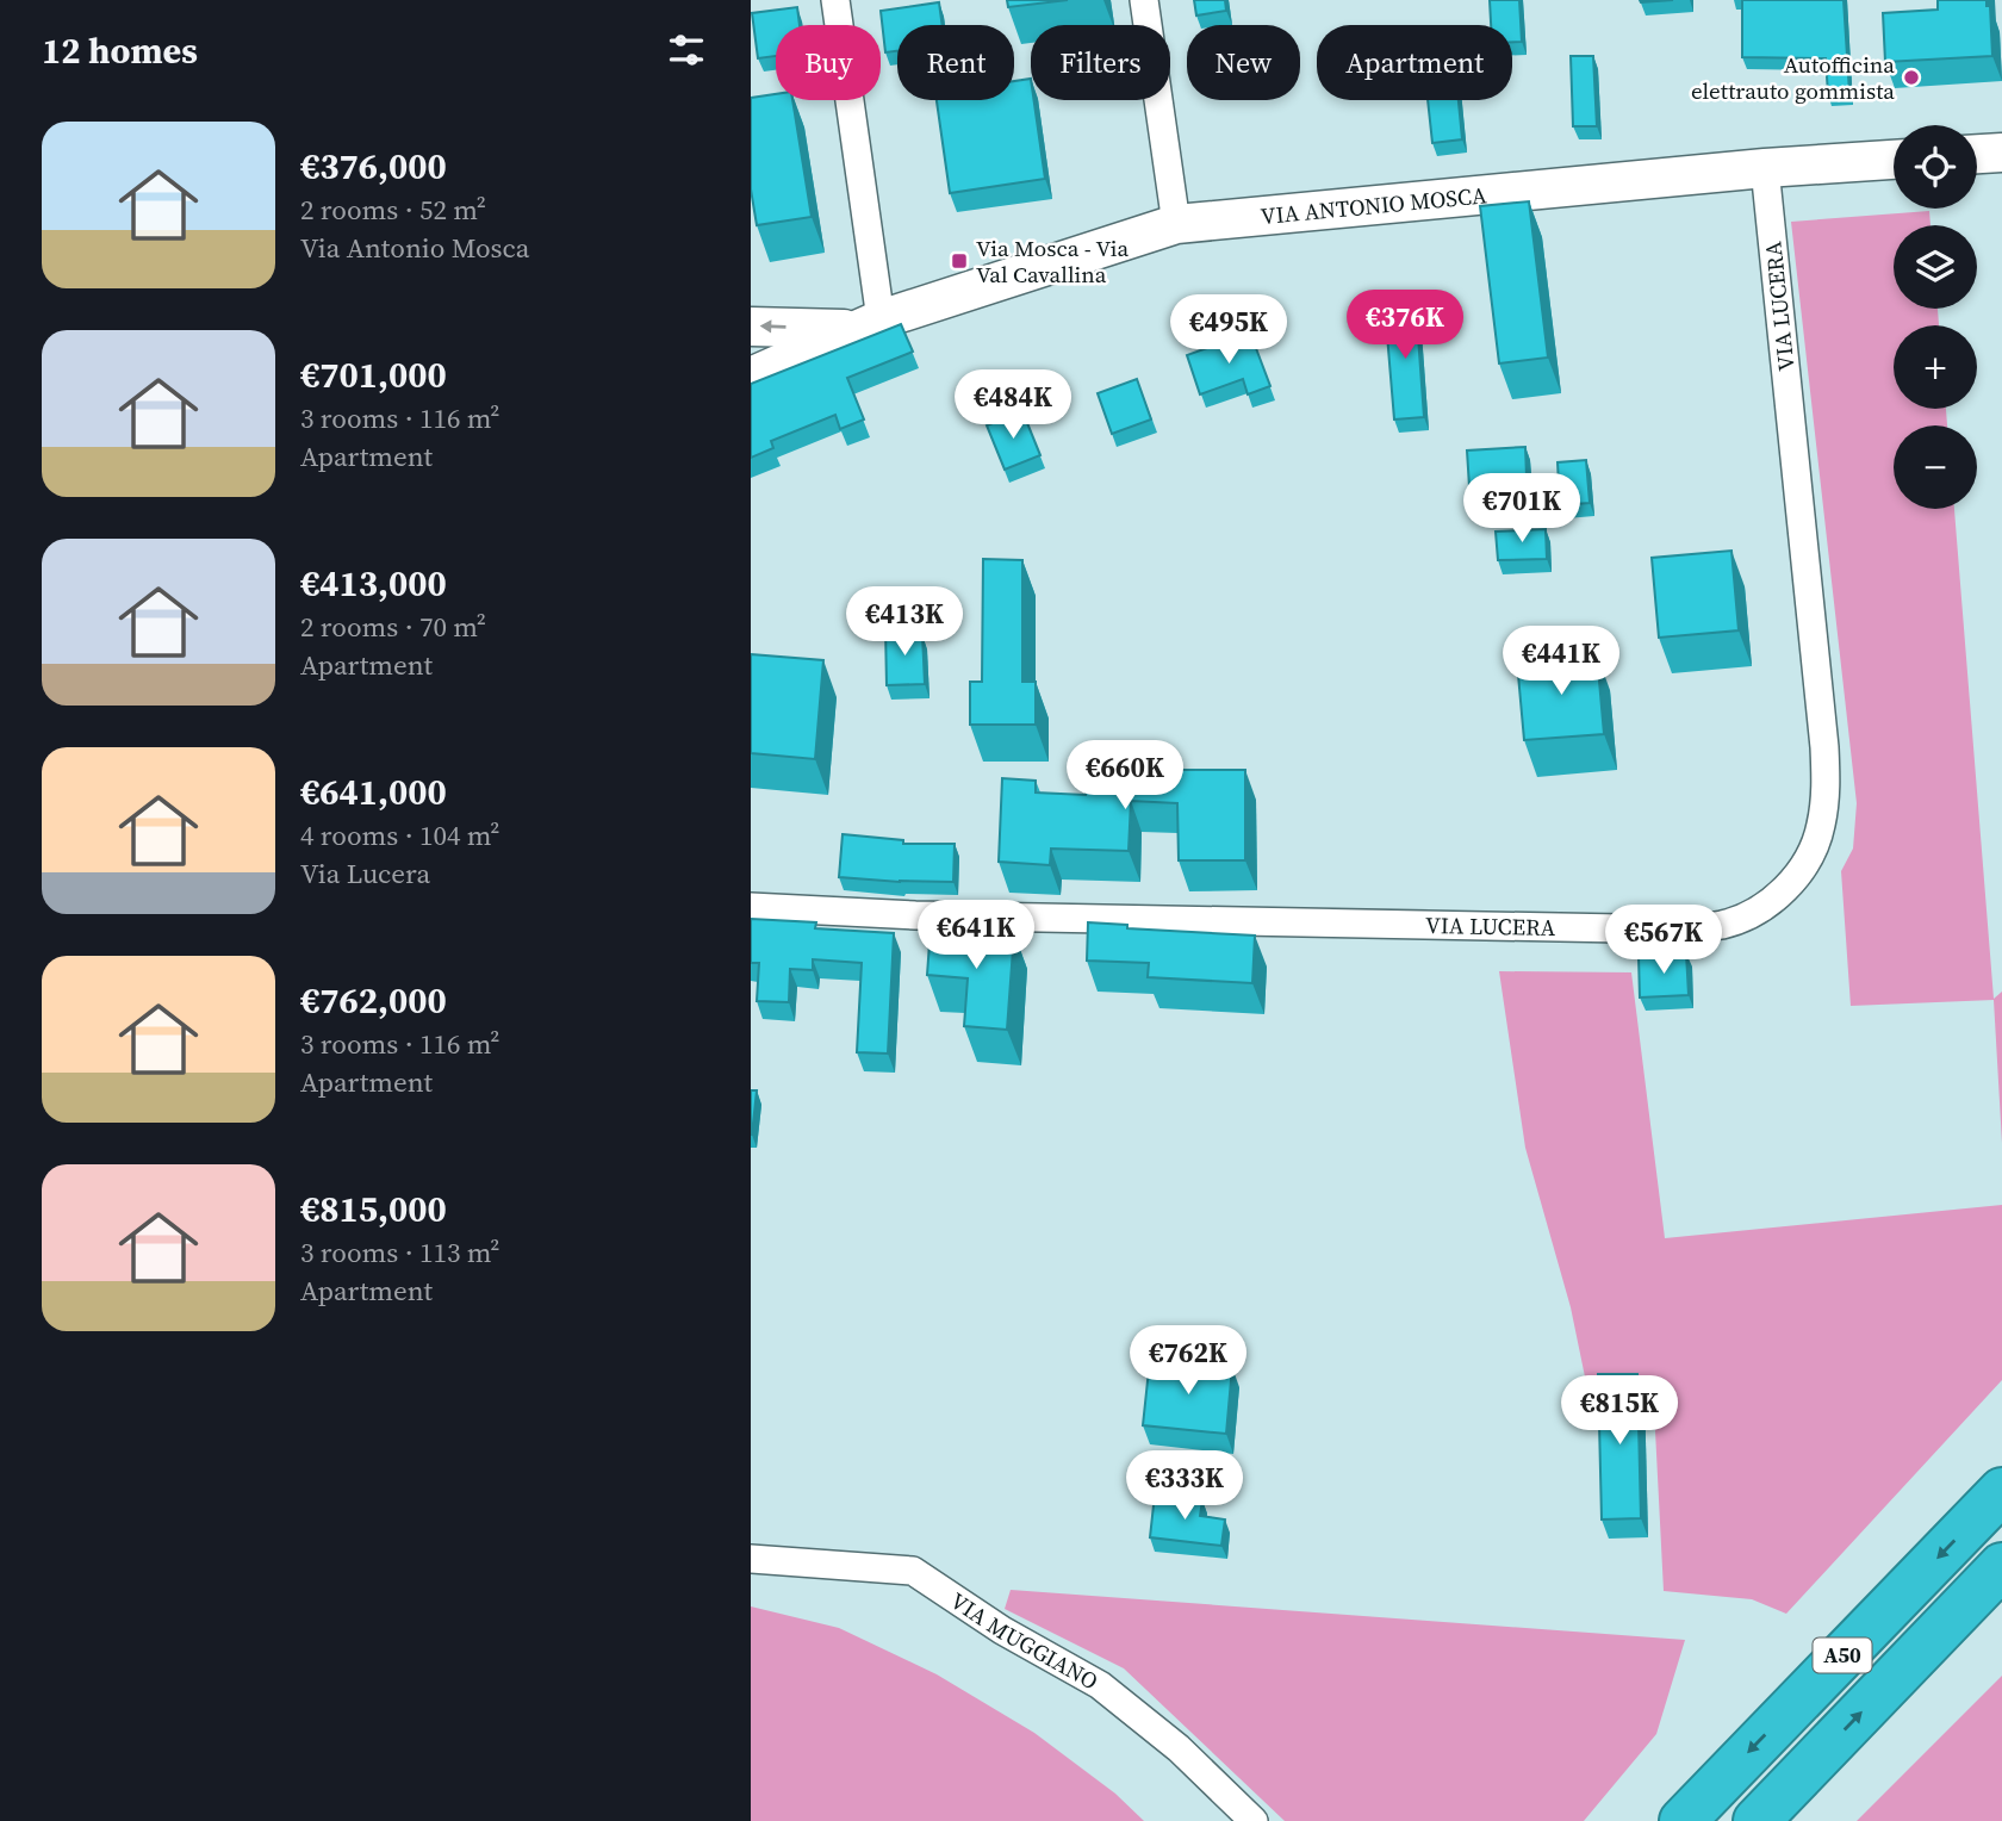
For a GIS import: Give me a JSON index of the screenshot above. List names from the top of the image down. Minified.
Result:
{"streets":{"highway":["A50"],"street":["VIA ANTONIO MOSCA","VIA LUCERA","VIA MUGGIANO"]},"crossings":[["VIA ANTONIO MOSCA","VIA LUCERA"]],"places":{"other":["Autofficina elettrauto gommista"],"transit":["Via Mosca - Via Val Cavallina"]},"page":{"heading":"12 homes","chip":["Buy","Rent","Filters","New","Apartment"],"list":[{"name":"€376,000","note":"2 rooms · 52 m² · Via Antonio Mosca"},{"name":"€701,000","note":"3 rooms · 116 m² · Apartment"},{"name":"€413,000","note":"2 rooms · 70 m² · Apartment"},{"name":"€641,000","note":"4 rooms · 104 m² · Via Lucera"},{"name":"€762,000","note":"3 rooms · 116 m² · Apartment"},{"name":"€815,000","note":"3 rooms · 113 m² · Apartment"}],"map_buttons":["+","−"],"price":["€376K","€495K","€484K","€701K","€413K","€441K","€660K","€641K","€567K","€762K","€815K","€333K"]}}
